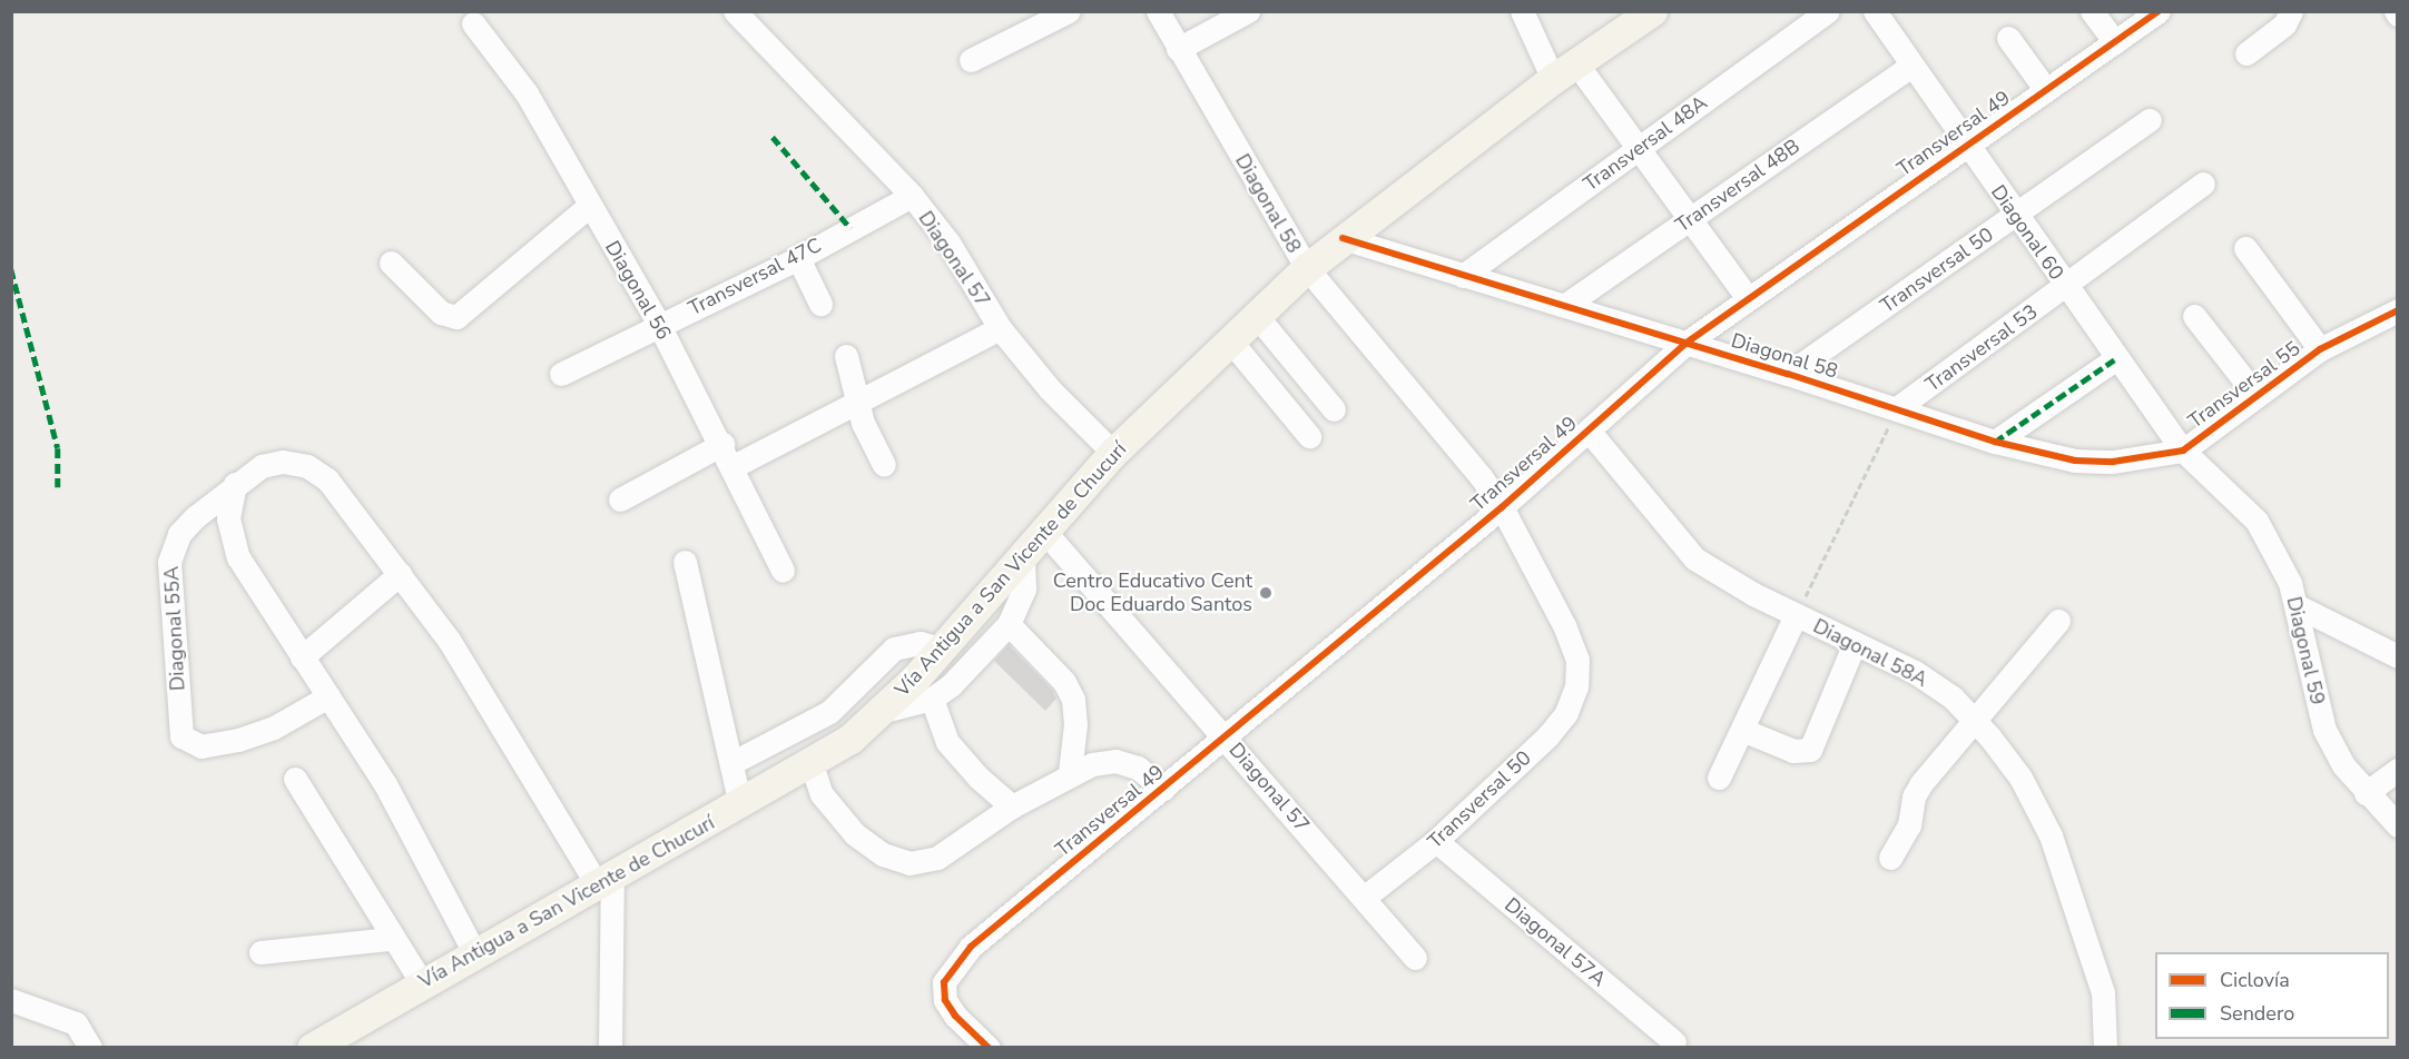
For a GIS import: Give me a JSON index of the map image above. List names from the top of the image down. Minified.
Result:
{"streets":{"main road":["Vía Antigua a San Vicente de Chucurí"],"street":["Transversal 49","Transversal 48A","Transversal 48B","Diagonal 58","Diagonal 60","Diagonal 57","Transversal 50","Transversal 47C","Diagonal 56","Transversal 53","Transversal 55","Diagonal 55A","Diagonal 59","Diagonal 58A","Diagonal 57A"]},"crossings":[["Transversal 49","Diagonal 58"],["Transversal 49","Diagonal 60"],["Transversal 49","Diagonal 57"],["Transversal 49","Diagonal 58A"],["Transversal 48A","Diagonal 58"],["Transversal 48B","Diagonal 58"],["Transversal 48B","Diagonal 60"],["Diagonal 58","Diagonal 60"],["Diagonal 58","Transversal 50"],["Diagonal 58","Transversal 53"],["Diagonal 58","Transversal 55"],["Diagonal 58","Vía Antigua a San Vicente de Chucurí"],["Diagonal 58","Diagonal 59"],["Diagonal 60","Transversal 50"],["Diagonal 60","Transversal 53"],["Diagonal 60","Transversal 55"],["Diagonal 60","Diagonal 59"],["Diagonal 57","Transversal 50"],["Diagonal 57","Transversal 47C"],["Diagonal 57","Vía Antigua a San Vicente de Chucurí"],["Transversal 50","Diagonal 57A"],["Transversal 47C","Diagonal 56"],["Transversal 55","Diagonal 59"]],"places":["Centro Educativo Cent Doc Eduardo Santos"],"legend":["Ciclovía","Sendero"]}
